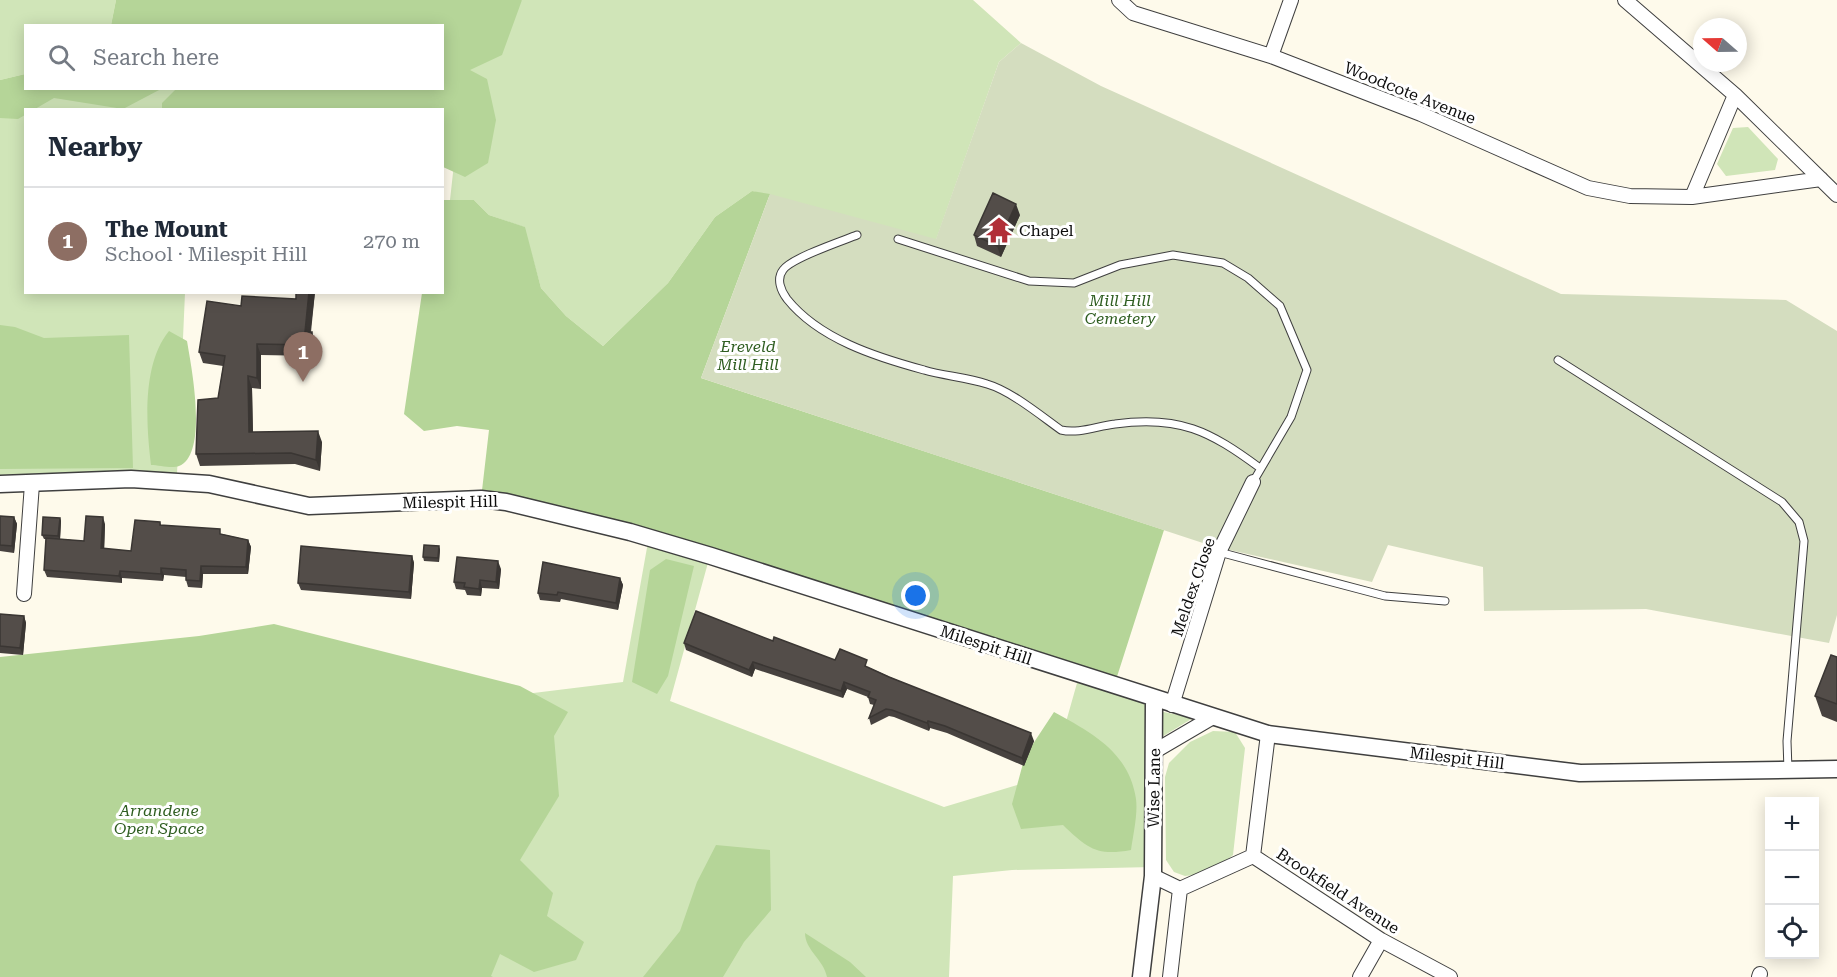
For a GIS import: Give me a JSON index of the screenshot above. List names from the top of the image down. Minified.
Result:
{"streets":{"street":["Woodcote Avenue","Milespit Hill","Meldex Close","Wise Lane","Brookfield Avenue"]},"crossings":[["Milespit Hill","Meldex Close"],["Milespit Hill","Wise Lane"],["Milespit Hill","Brookfield Avenue"]],"parks":["Mill Hill Cemetery","Ereveld Mill Hill","Arrandene Open Space"],"places":{"temple":["Chapel"]},"north":"left","page":{"search":"Search here","heading":"Nearby","list":[{"mark":"1","name":"The Mount","note":"School · Milespit Hill","value":"270 m"}],"pins":"1","map_buttons":["+","−"]}}
